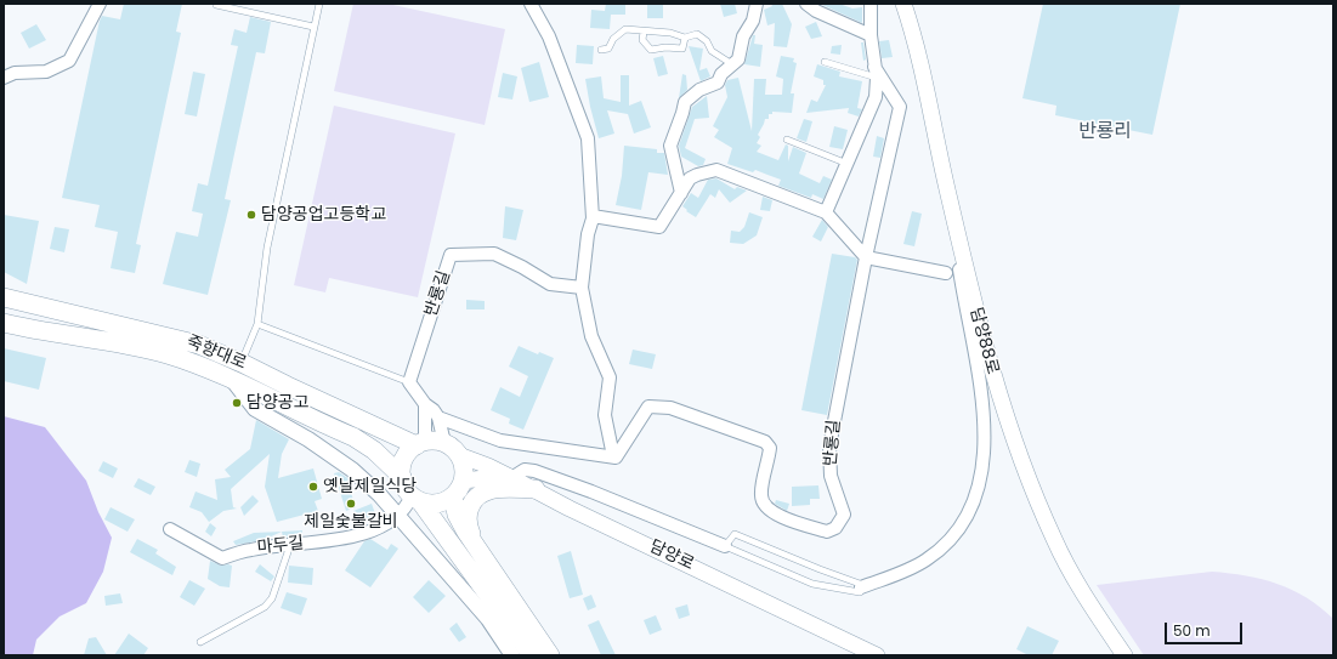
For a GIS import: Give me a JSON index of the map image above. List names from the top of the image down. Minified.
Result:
{"streets":{"main road":["담양88로","죽향대로","담양로"],"street":["반룡길","마두길"]},"crossings":[["죽향대로","마두길"],["죽향대로","담양로"],["마두길","담양로"]],"districts":["반룡리"],"places":["담양공업고등학교","담양공고","옛날제일식당","제일숯불갈비"],"scale_bar":"50 m"}
